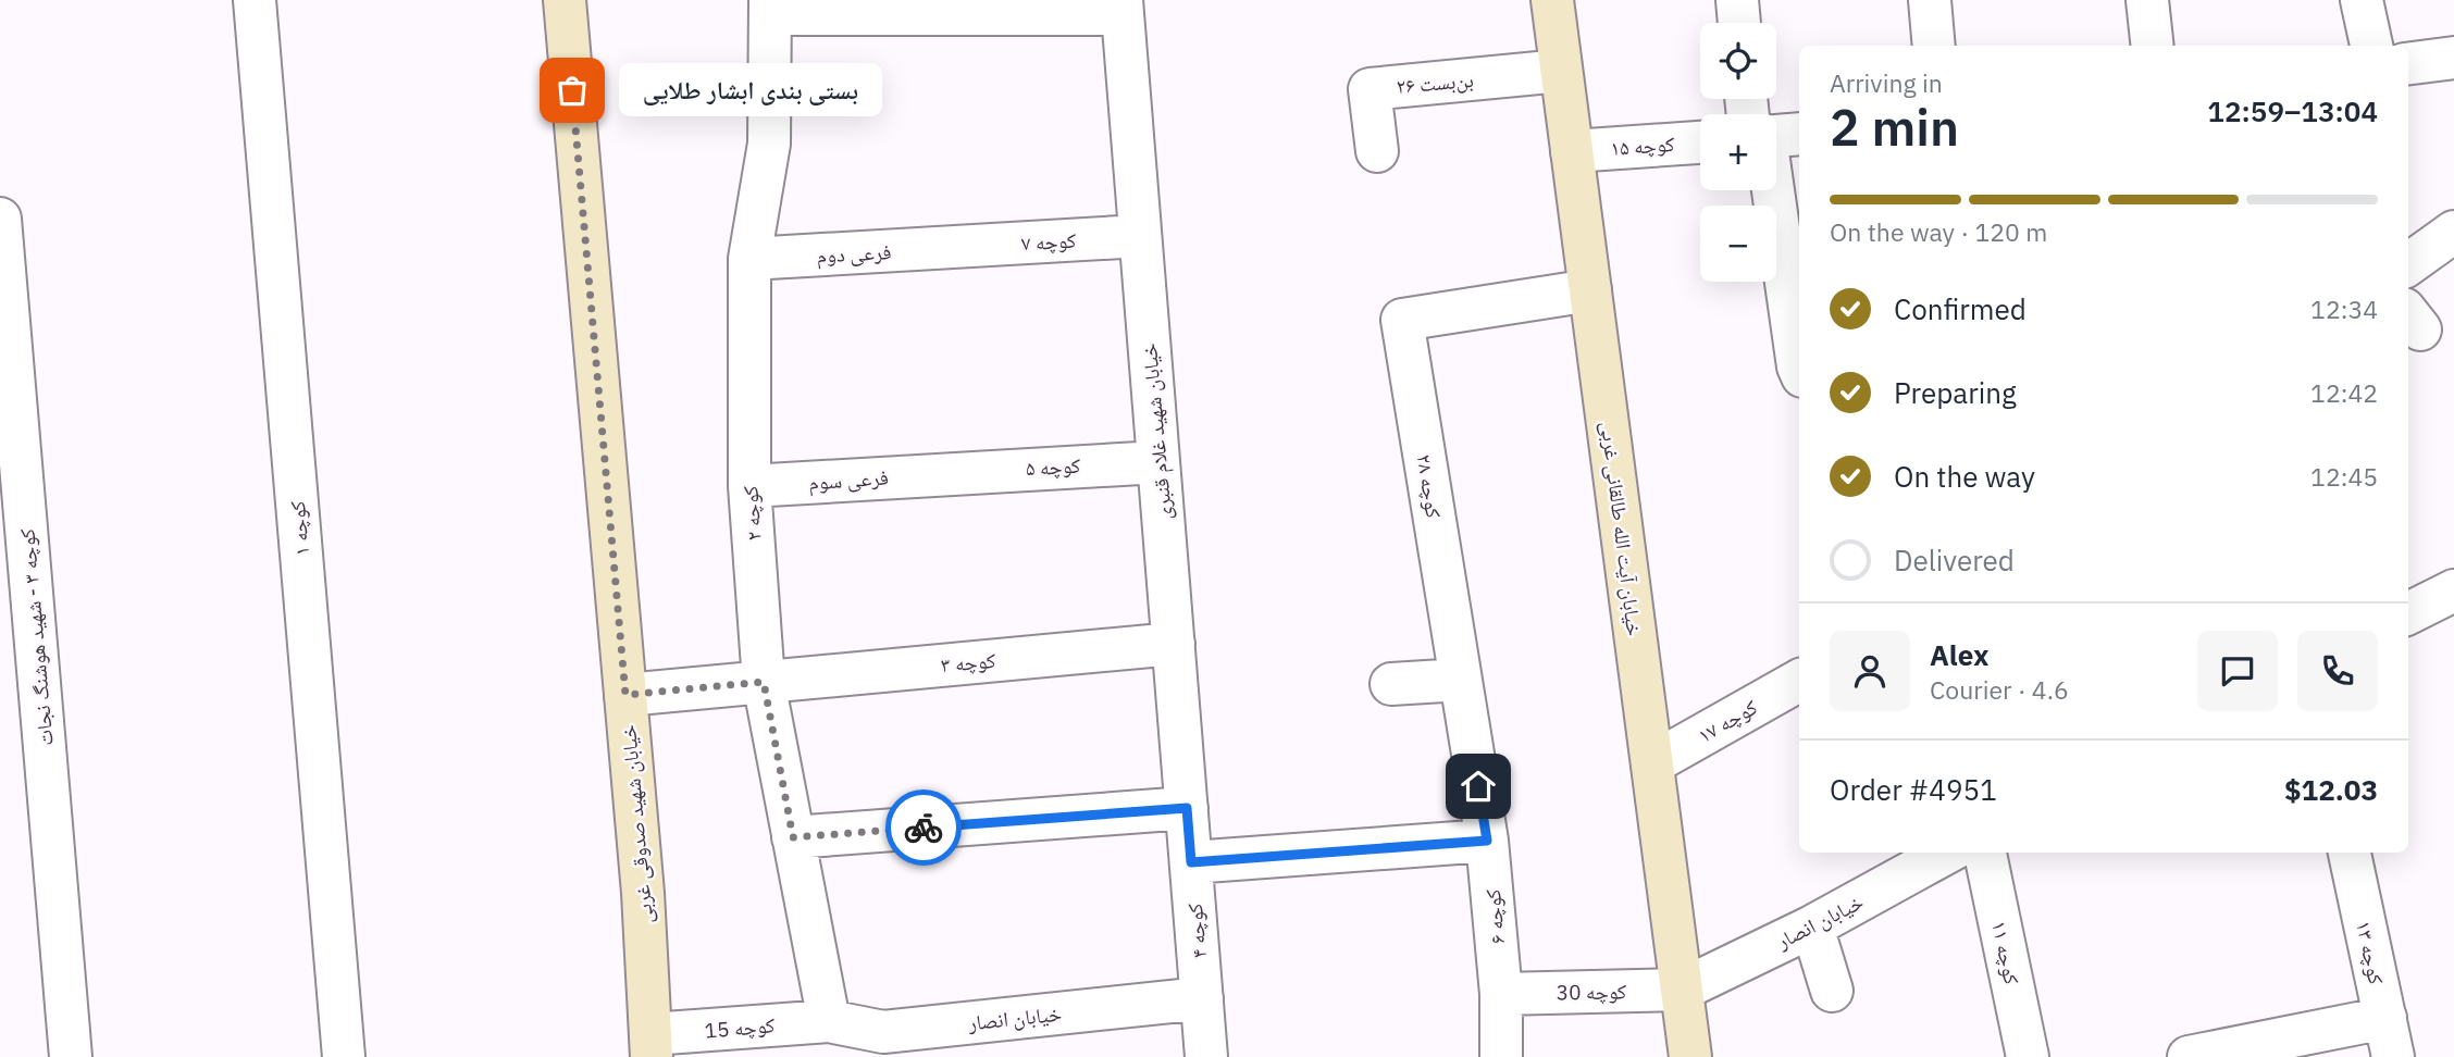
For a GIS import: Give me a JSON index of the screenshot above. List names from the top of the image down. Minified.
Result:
{"streets":{"street":["بن‌بست ۲۶","کوچه ۱۵","کوچه ۷","فرعی دوم","خیابان شهید غلام قنبری","کوچه ۵","فرعی سوم","کوچه ۲۸","کوچه ۲","کوچه ۱","خیابان آیت الله طالقانی غربی","کوچه ۳ - شهید هوشنگ نجات","کوچه ۳","کوچه ۱۷","خیابان شهید صدوقی غربی","کوچه ۶","خیابان انصار","کوچه ۴","کوچه ۱۱","کوچه ۱۳","کوچه 30","کوچه 15"]},"crossings":[["بن‌بست ۲۶","خیابان آیت الله طالقانی غربی"],["کوچه ۱۵","خیابان آیت الله طالقانی غربی"],["کوچه ۷","فرعی دوم"],["کوچه ۷","خیابان شهید غلام قنبری"],["فرعی دوم","کوچه ۲"],["خیابان شهید غلام قنبری","کوچه ۵"],["خیابان شهید غلام قنبری","کوچه ۳"],["خیابان شهید غلام قنبری","کوچه ۴"],["کوچه ۵","فرعی سوم"],["فرعی سوم","کوچه ۲"],["کوچه ۲۸","خیابان آیت الله طالقانی غربی"],["کوچه ۲۸","کوچه ۶"],["کوچه ۲","کوچه ۳"],["کوچه ۲","خیابان انصار"],["کوچه ۲","کوچه 15"],["خیابان آیت الله طالقانی غربی","کوچه ۱۷"],["خیابان آیت الله طالقانی غربی","خیابان انصار"],["خیابان آیت الله طالقانی غربی","کوچه 30"],["خیابان شهید صدوقی غربی","کوچه 15"],["کوچه ۶","کوچه 30"],["خیابان انصار","کوچه ۴"],["خیابان انصار","کوچه 30"],["خیابان انصار","کوچه 15"]],"places":["بستی بندی ابشار طلایی"],"page":{"map_buttons":["+","−"],"heading":["2 min","Arriving in","12:59–13:04"],"panel":["Alex","Courier · 4.6","Order #4951","$12.03"],"bubble":"بستی بندی ابشار طلایی","bar":"On the way · 120 m","list":[["Confirmed","12:34"],["Preparing","12:42"],["On the way","12:45"],"Delivered"]}}
